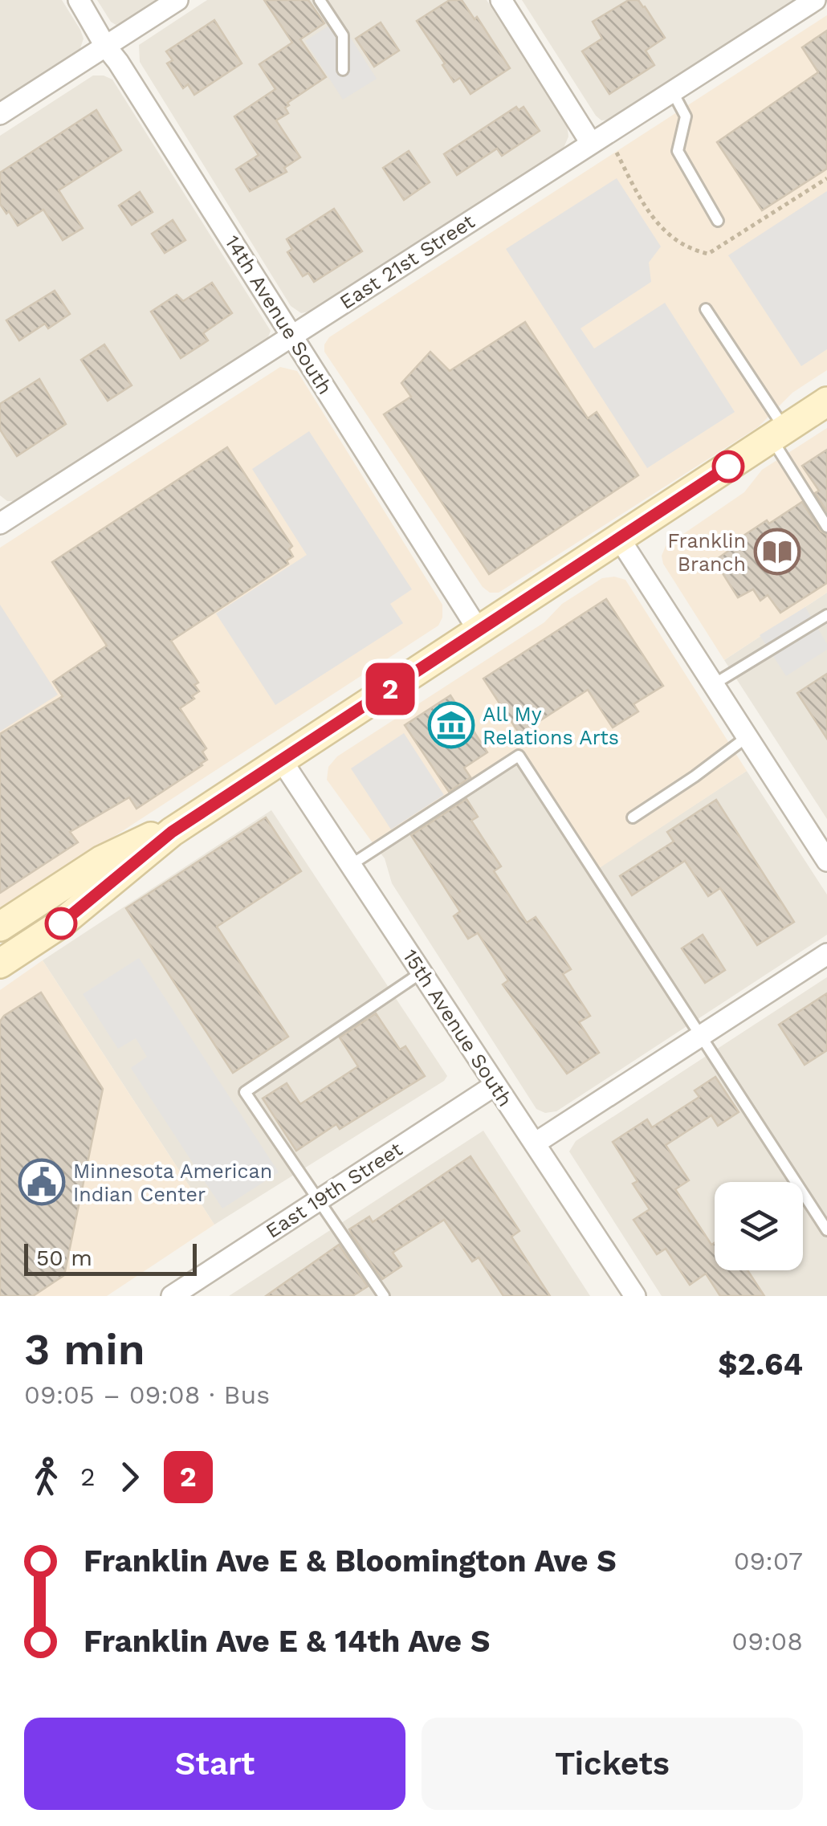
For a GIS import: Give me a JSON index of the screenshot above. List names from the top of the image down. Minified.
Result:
{"streets":{"street":["East 21st Street","14th Avenue South","15th Avenue South","East 19th Street"]},"crossings":[["East 21st Street","14th Avenue South"],["15th Avenue South","East 19th Street"]],"places":{"library":["Franklin Branch"],"museum":["All My Relations Arts"],"public building":["Minnesota American Indian Center"]},"lines":["bus line 2"],"scale_bar":"50 m","page":{"on_map":"2","scale":"50 m","heading":["3 min","09:05 – 09:08 · Bus","$2.64"],"legs":["2","2"],"list":[{"name":"Franklin Ave E & Bloomington Ave S","value":"09:07"},{"name":"Franklin Ave E & 14th Ave S","value":"09:08"}],"buttons":["Start","Tickets"]}}
